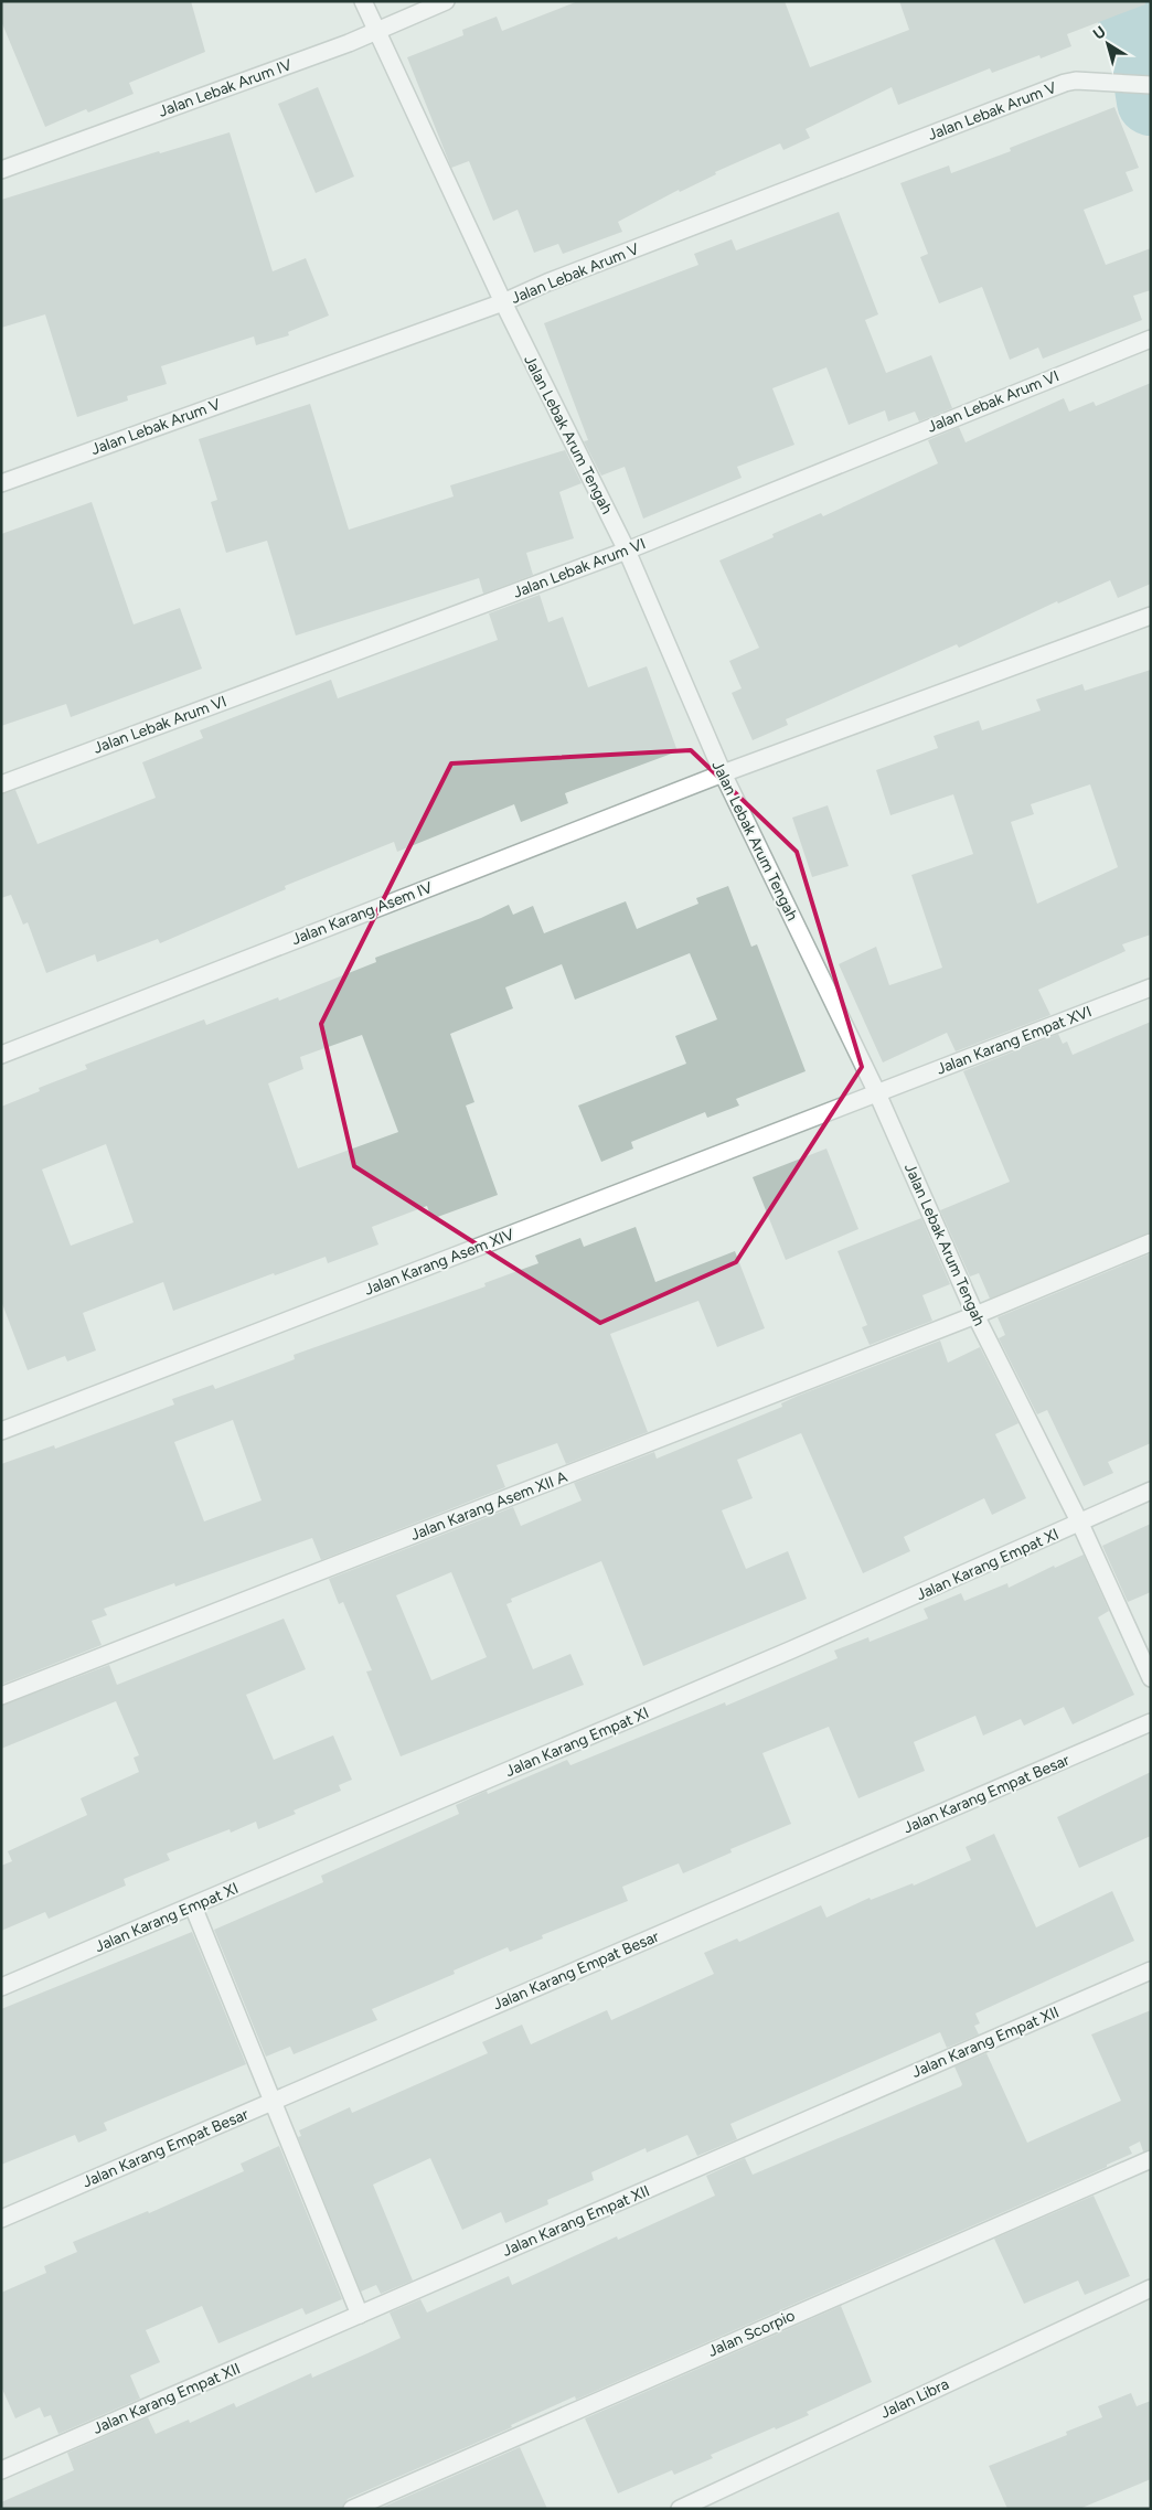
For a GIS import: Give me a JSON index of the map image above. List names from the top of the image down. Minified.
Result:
{"streets":{"street":["Jalan Lebak Arum IV","Jalan Lebak Arum V","Jalan Lebak Arum VI","Jalan Lebak Arum Tengah","Jalan Karang Asem IV","Jalan Karang Empat XVI","Jalan Karang Asem XIV","Jalan Karang Asem XII A","Jalan Karang Empat XI","Jalan Karang Empat Besar","Jalan Karang Empat XII","Jalan Scorpio","Jalan Libra"]},"crossings":[["Jalan Lebak Arum IV","Jalan Lebak Arum Tengah"],["Jalan Lebak Arum V","Jalan Lebak Arum Tengah"],["Jalan Lebak Arum VI","Jalan Lebak Arum Tengah"],["Jalan Lebak Arum Tengah","Jalan Karang Asem IV"],["Jalan Lebak Arum Tengah","Jalan Karang Empat XVI"],["Jalan Lebak Arum Tengah","Jalan Karang Asem XIV"],["Jalan Lebak Arum Tengah","Jalan Karang Asem XII A"],["Jalan Lebak Arum Tengah","Jalan Karang Empat XI"],["Jalan Karang Empat XVI","Jalan Karang Asem XIV"]],"north":"top left"}
